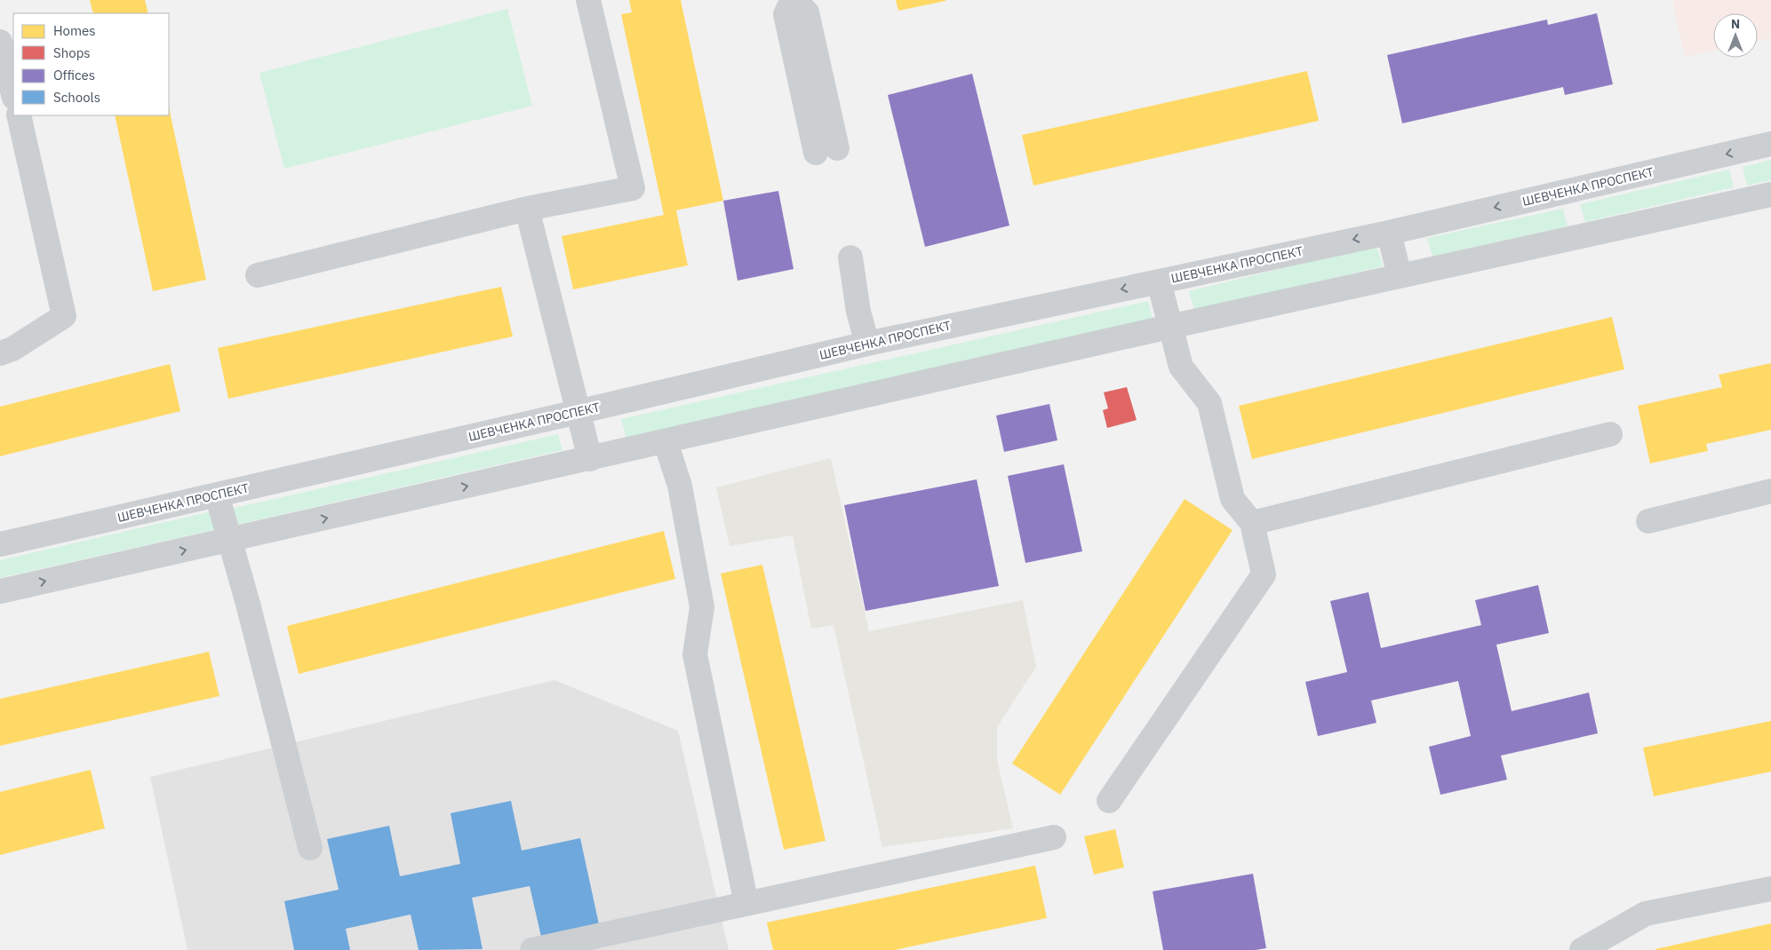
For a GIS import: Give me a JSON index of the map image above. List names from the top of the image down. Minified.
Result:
{"streets":{"street":["ШЕВЧЕНКА ПРОСПЕКТ"]},"legend":["Homes","Shops","Offices","Schools"],"north":"top"}
